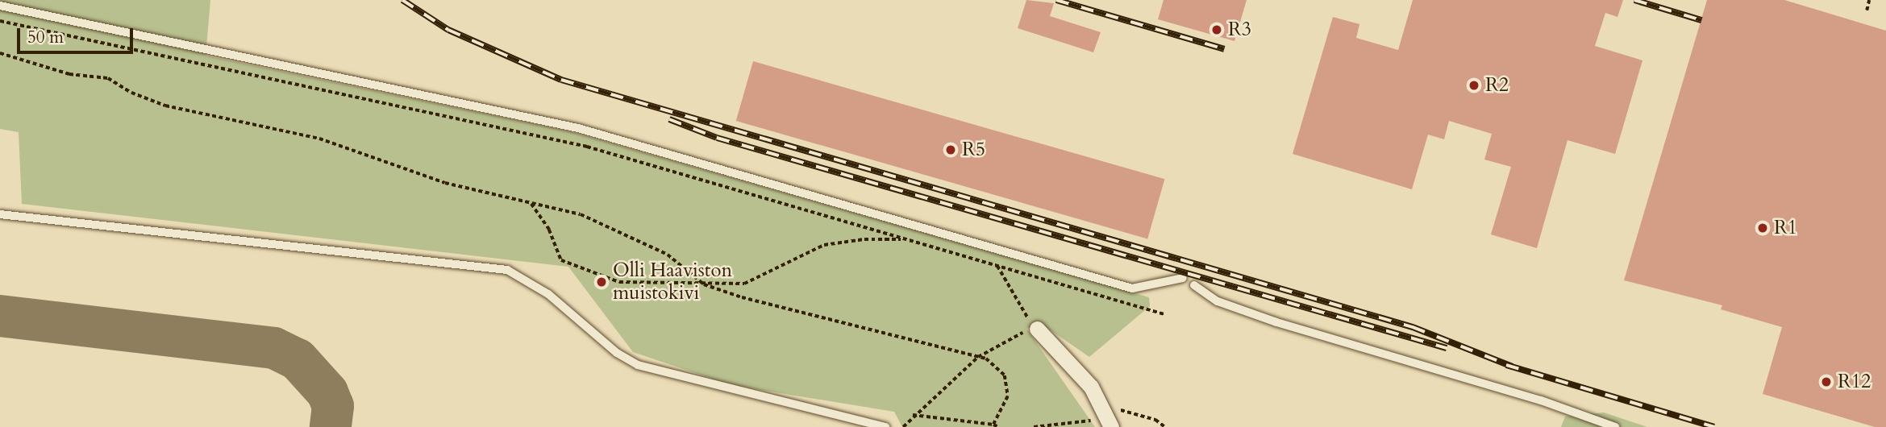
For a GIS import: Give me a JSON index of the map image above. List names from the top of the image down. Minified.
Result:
{"places":["R3","R2","R5","R1","Olli Haaviston muistokivi","R12"],"scale_bar":"50 m"}
